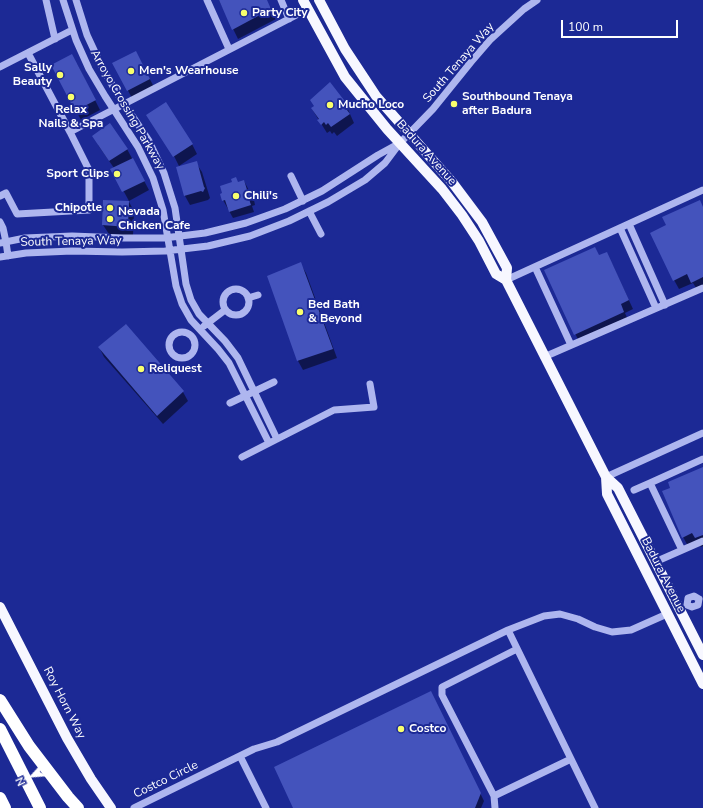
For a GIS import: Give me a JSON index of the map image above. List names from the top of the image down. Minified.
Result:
{"streets":{"main road":["Badura Avenue","Roy Horn Way"],"street":["South Tenaya Way","Arroyo Crossing Parkway","Costco Circle"]},"crossings":[["South Tenaya Way","Arroyo Crossing Parkway"],["South Tenaya Way","Badura Avenue"],["Badura Avenue","Costco Circle"]],"places":["Party City","Men's Wearhouse","Sally Beauty","Relax Nails & Spa","Southbound Tenaya after Badura","Mucho Loco","Sport Clips","Chili's","Chipotle","Nevada Chicken Cafe","Bed Bath & Beyond","Reliquest","Costco"],"scale_bar":"100 m","north":"bottom left"}
